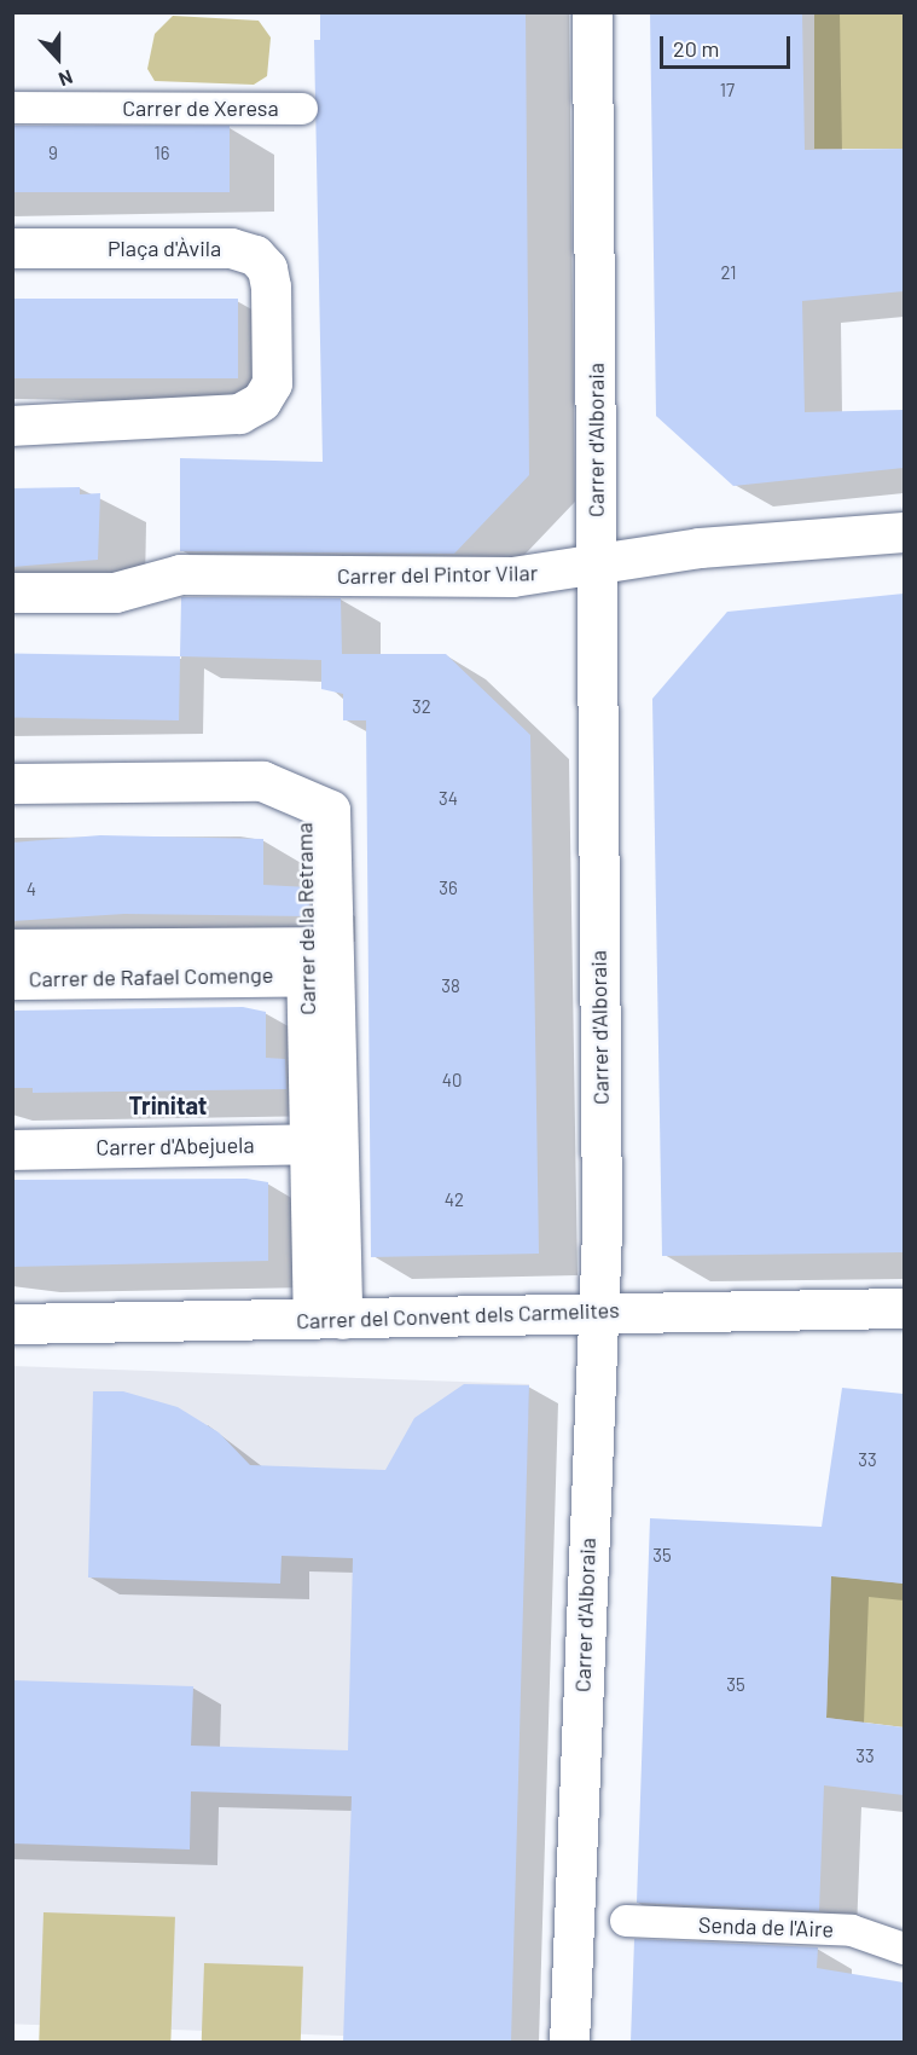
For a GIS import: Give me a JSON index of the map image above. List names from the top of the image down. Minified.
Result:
{"streets":{"street":["Carrer de Xeresa","Plaça d'Àvila","Carrer d'Alboraia","Carrer del Pintor Vilar","Carrer de la Retrama","Carrer de Rafael Comenge","Carrer d'Abejuela","Carrer del Convent dels Carmelites","Senda de l'Aire"]},"crossings":[["Carrer d'Alboraia","Carrer del Pintor Vilar"],["Carrer d'Alboraia","Carrer del Convent dels Carmelites"],["Carrer de la Retrama","Carrer de Rafael Comenge"],["Carrer de la Retrama","Carrer d'Abejuela"],["Carrer de la Retrama","Carrer del Convent dels Carmelites"]],"districts":["Trinitat"],"house_numbers":["17","9","16","21","32","34","36","4","38","40","42","33","35","35","33"],"scale_bar":"20 m","north":"bottom"}
